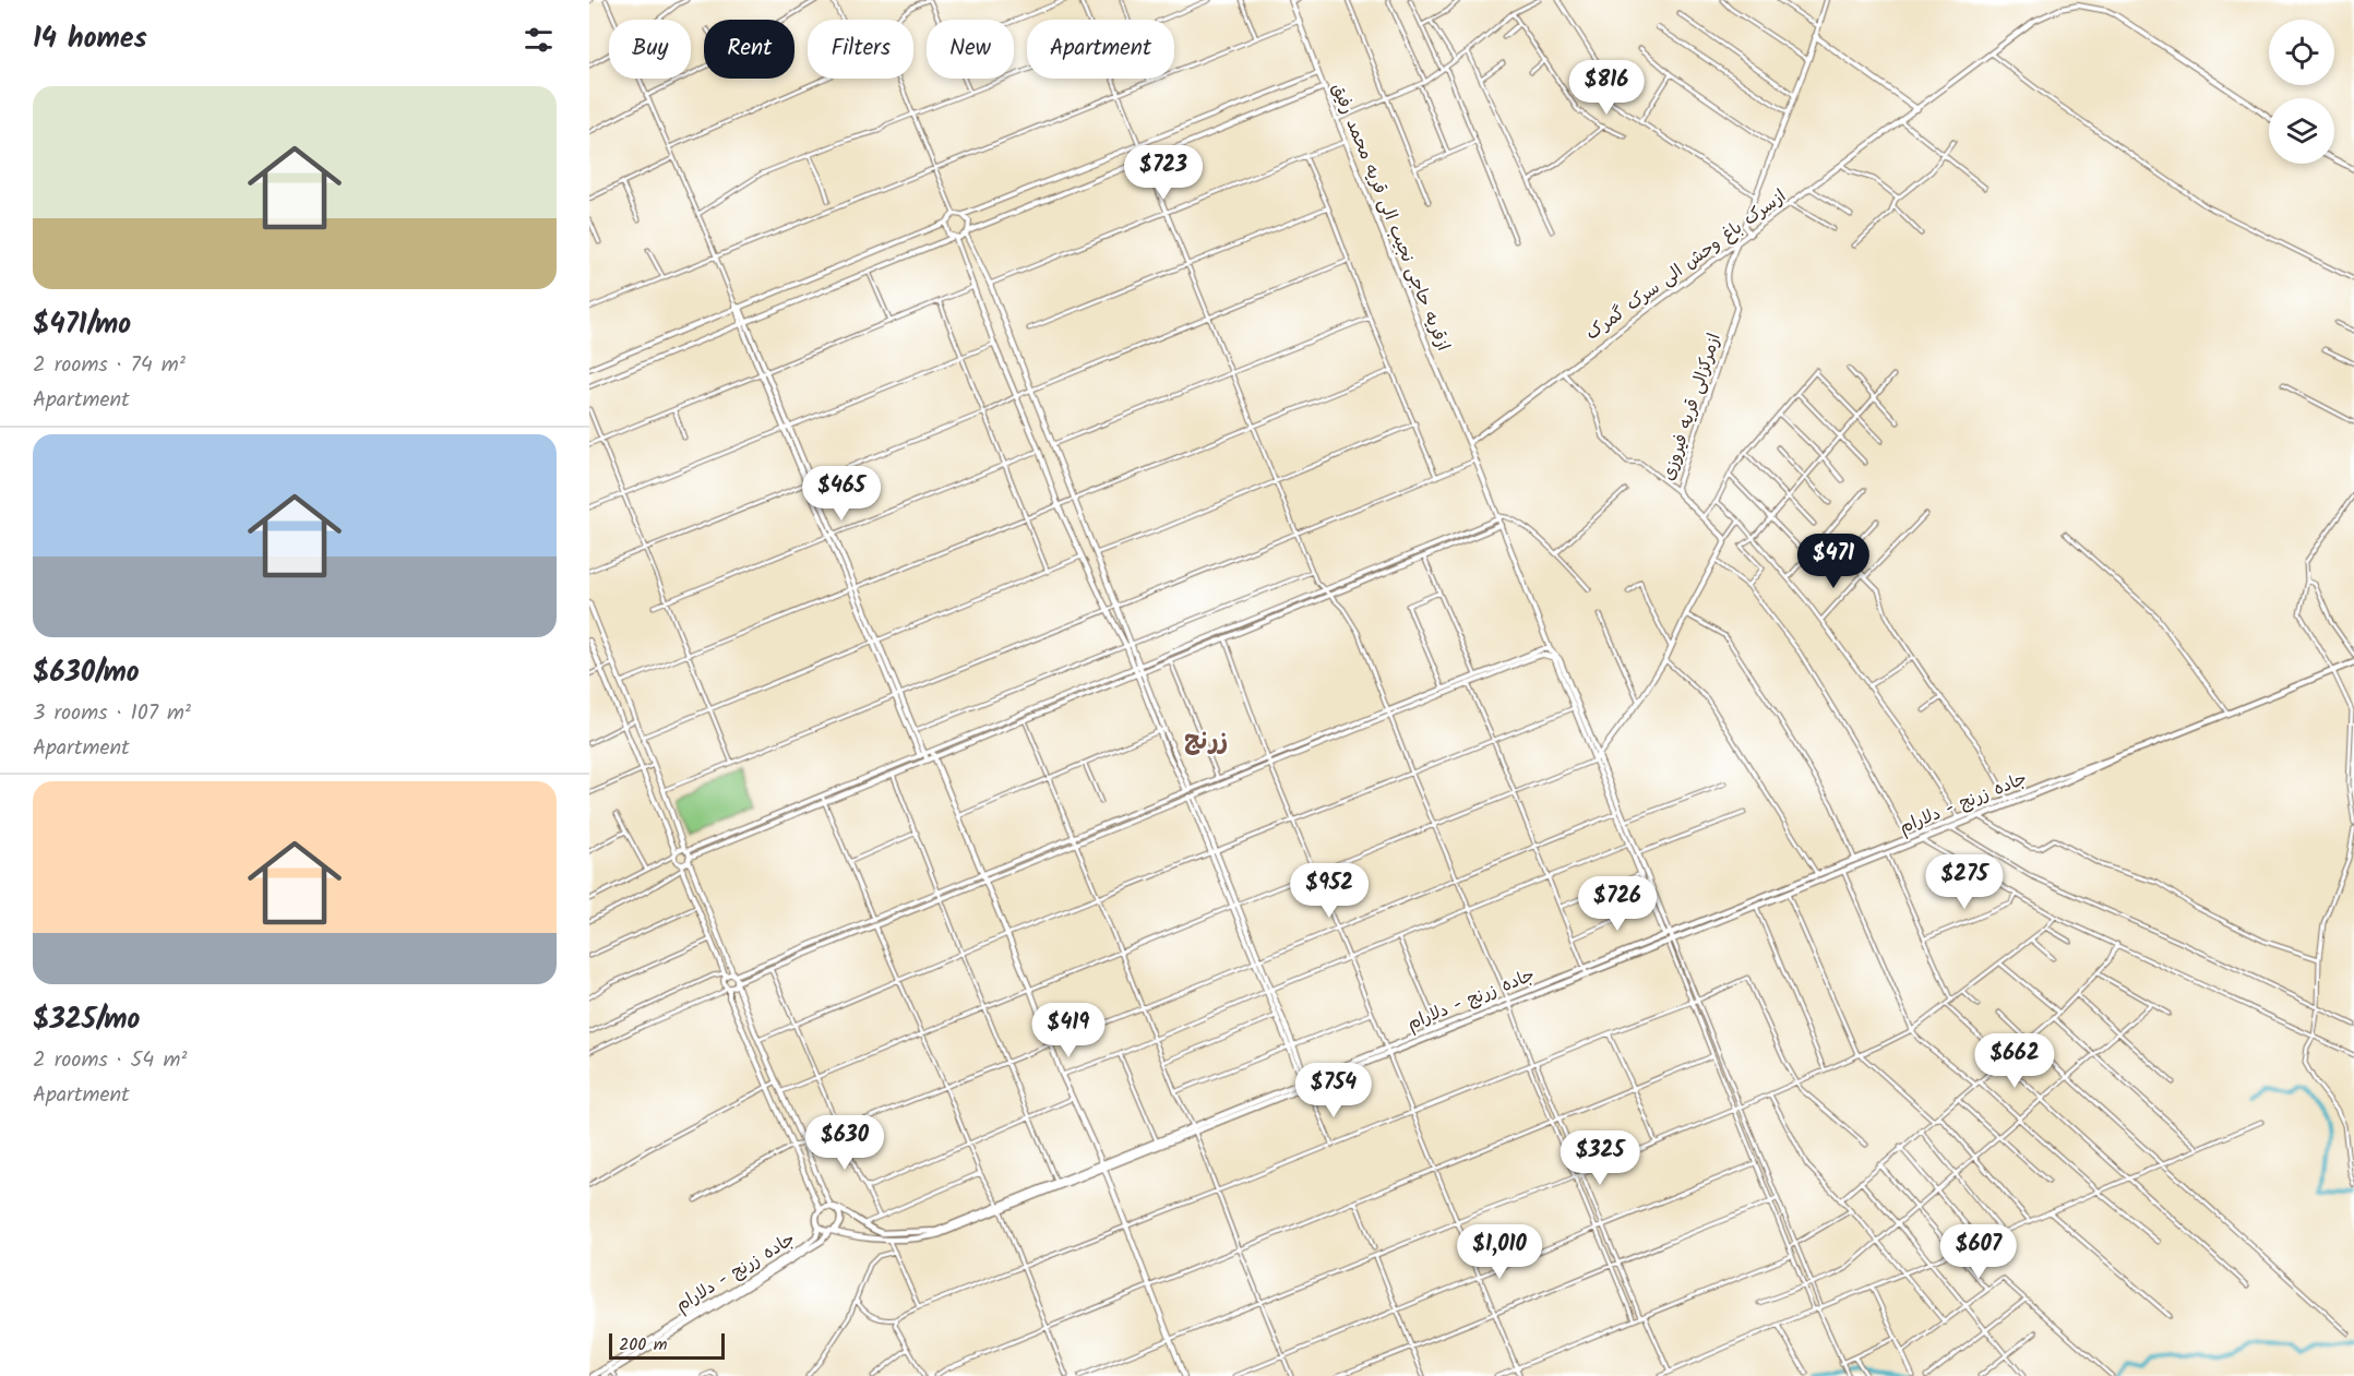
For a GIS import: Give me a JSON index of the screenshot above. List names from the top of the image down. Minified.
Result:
{"streets":{"highway":["جاده زرنج - دلارام"],"main road":["ازقریه حاجی نجیب الی قریه محمد رفیق","ازسرک باغ وحش الی سرک گمرک","ازمرکزالی قریه فیروزی"]},"crossings":[["ازقریه حاجی نجیب الی قریه محمد رفیق","ازسرک باغ وحش الی سرک گمرک"],["ازسرک باغ وحش الی سرک گمرک","ازمرکزالی قریه فیروزی"]],"districts":["زرنج"],"scale_bar":"200 m","page":{"heading":"14 homes","chip":["Buy","Rent","Filters","New","Apartment"],"price":["$816","$723","$465","$471","$275","$952","$726","$419","$662","$754","$630","$325","$1,010","$607"],"list":[{"name":"$471/mo","note":"2 rooms · 74 m² · Apartment"},{"name":"$630/mo","note":"3 rooms · 107 m² · Apartment"},{"name":"$325/mo","note":"2 rooms · 54 m² · Apartment"}],"scale":"200 m"}}
